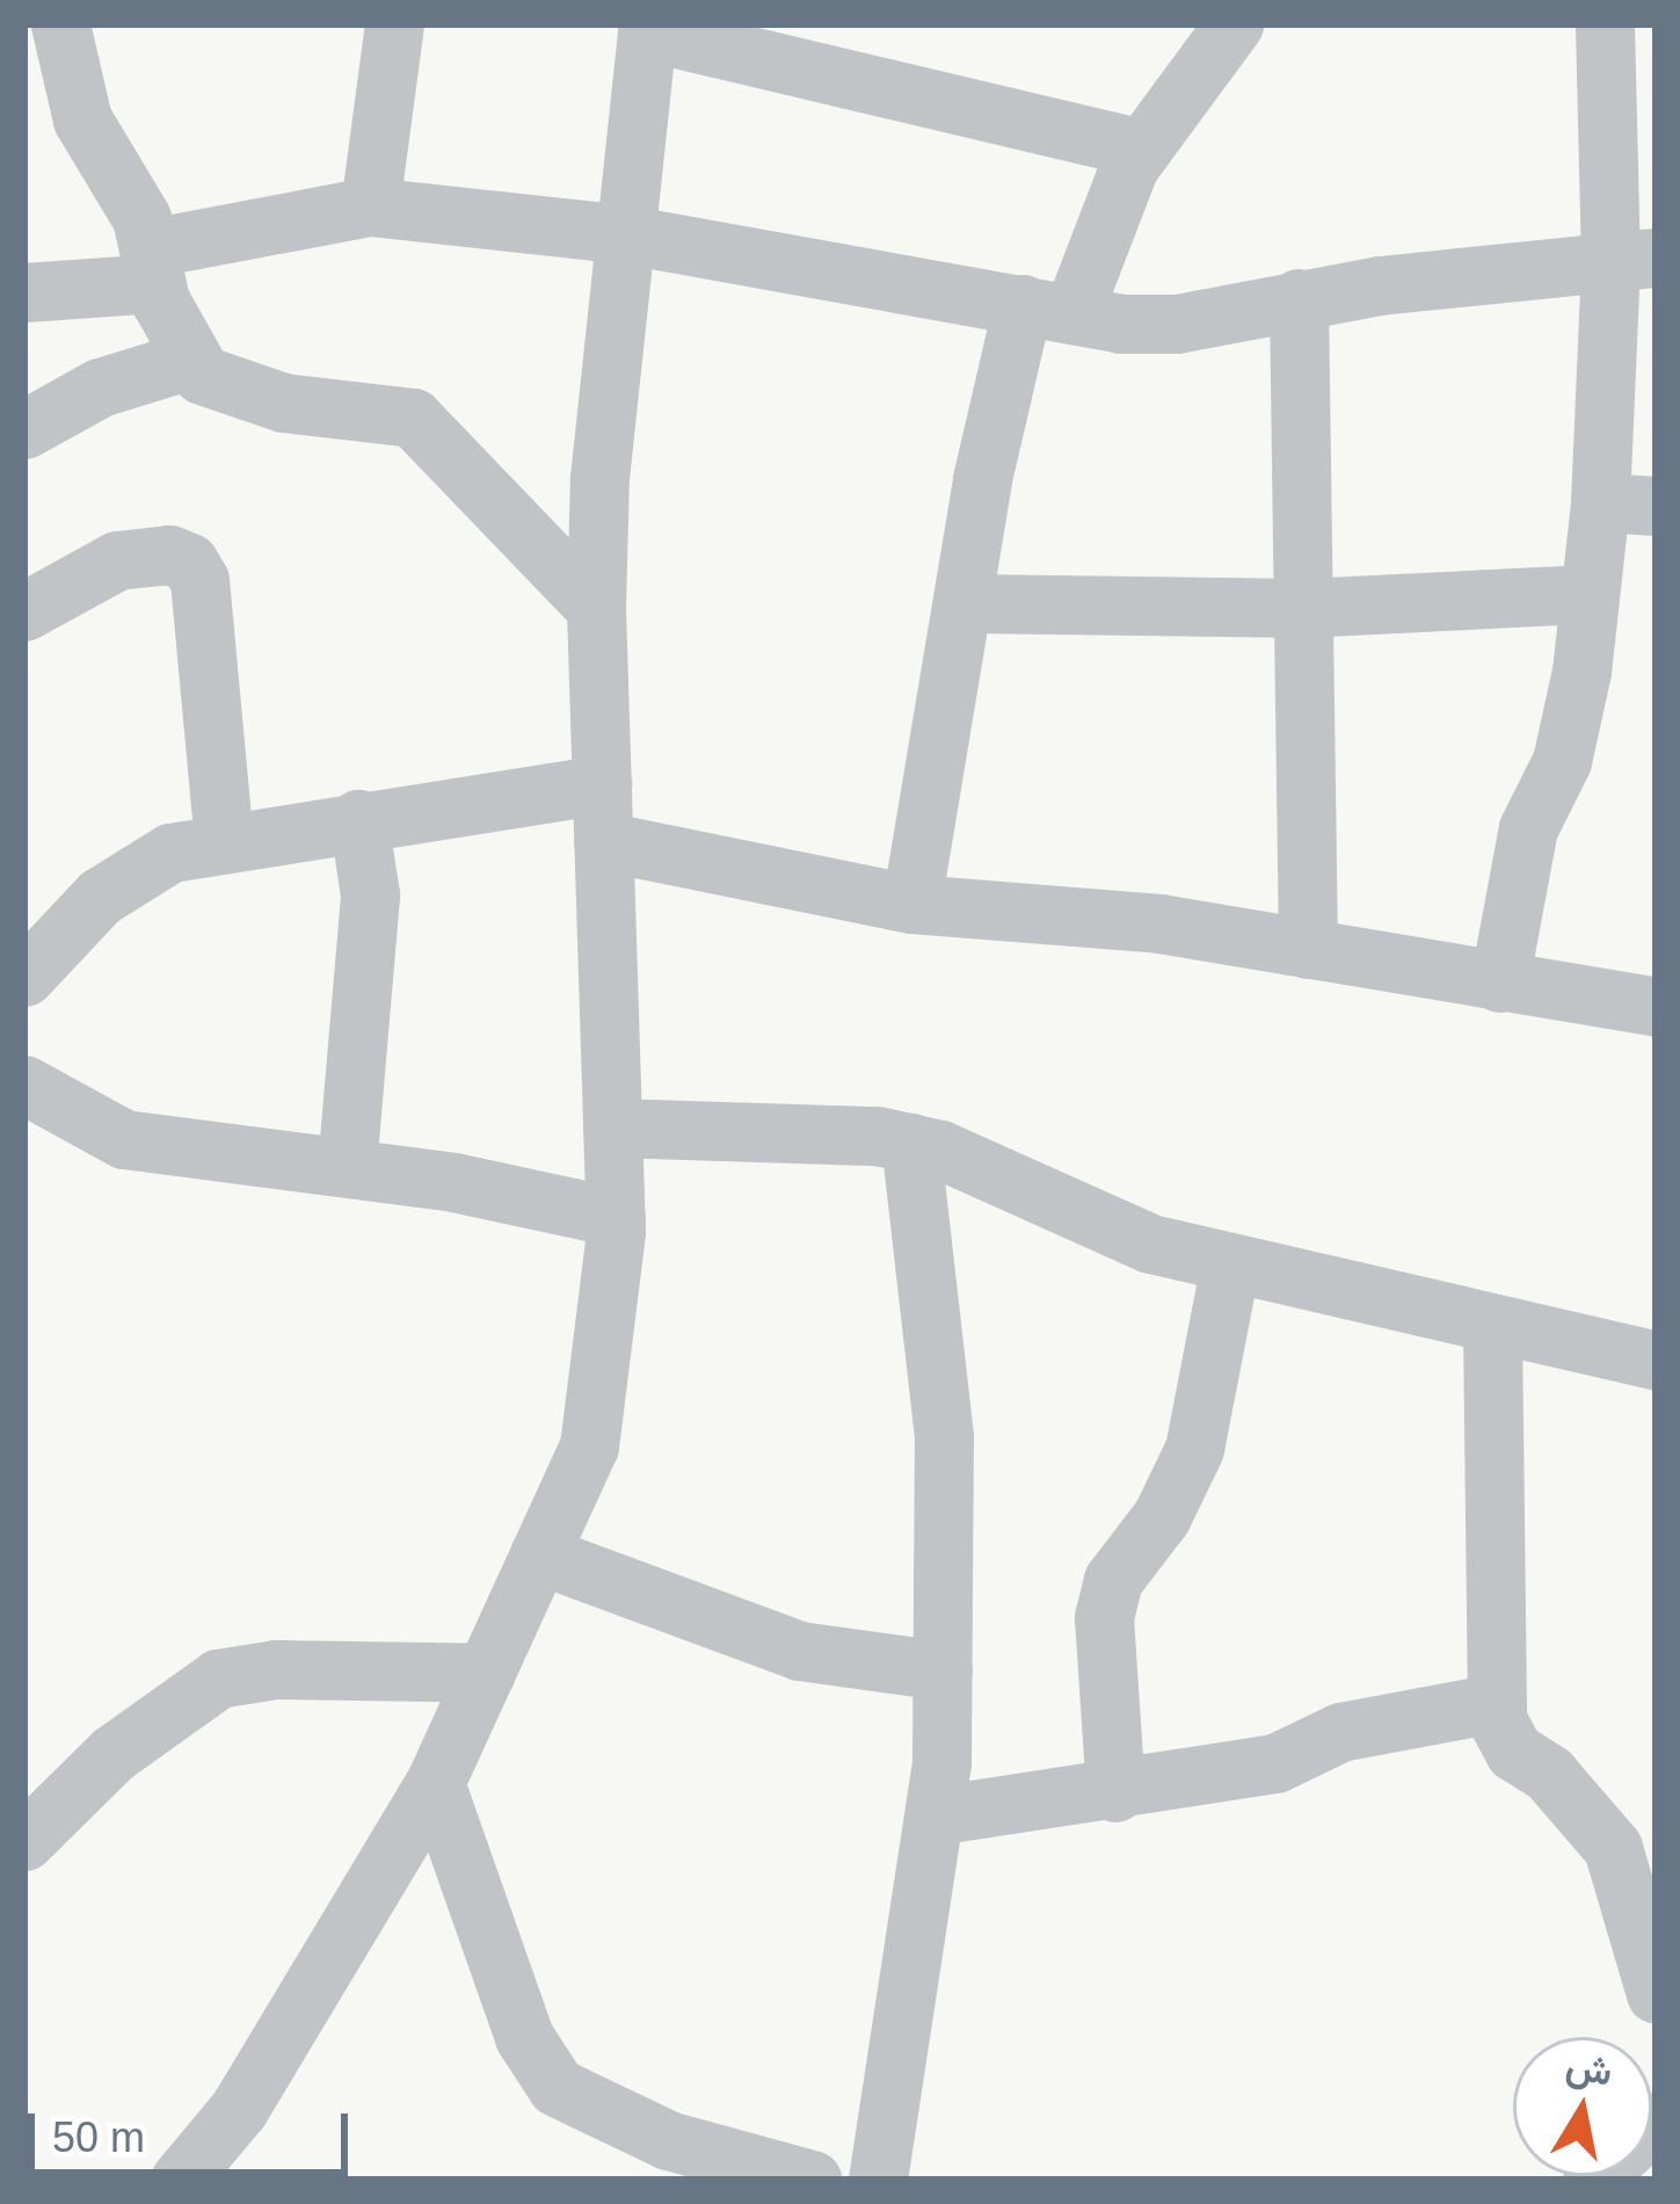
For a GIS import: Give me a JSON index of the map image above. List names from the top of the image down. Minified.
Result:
{"scale_bar":"50 m","north":"top"}
